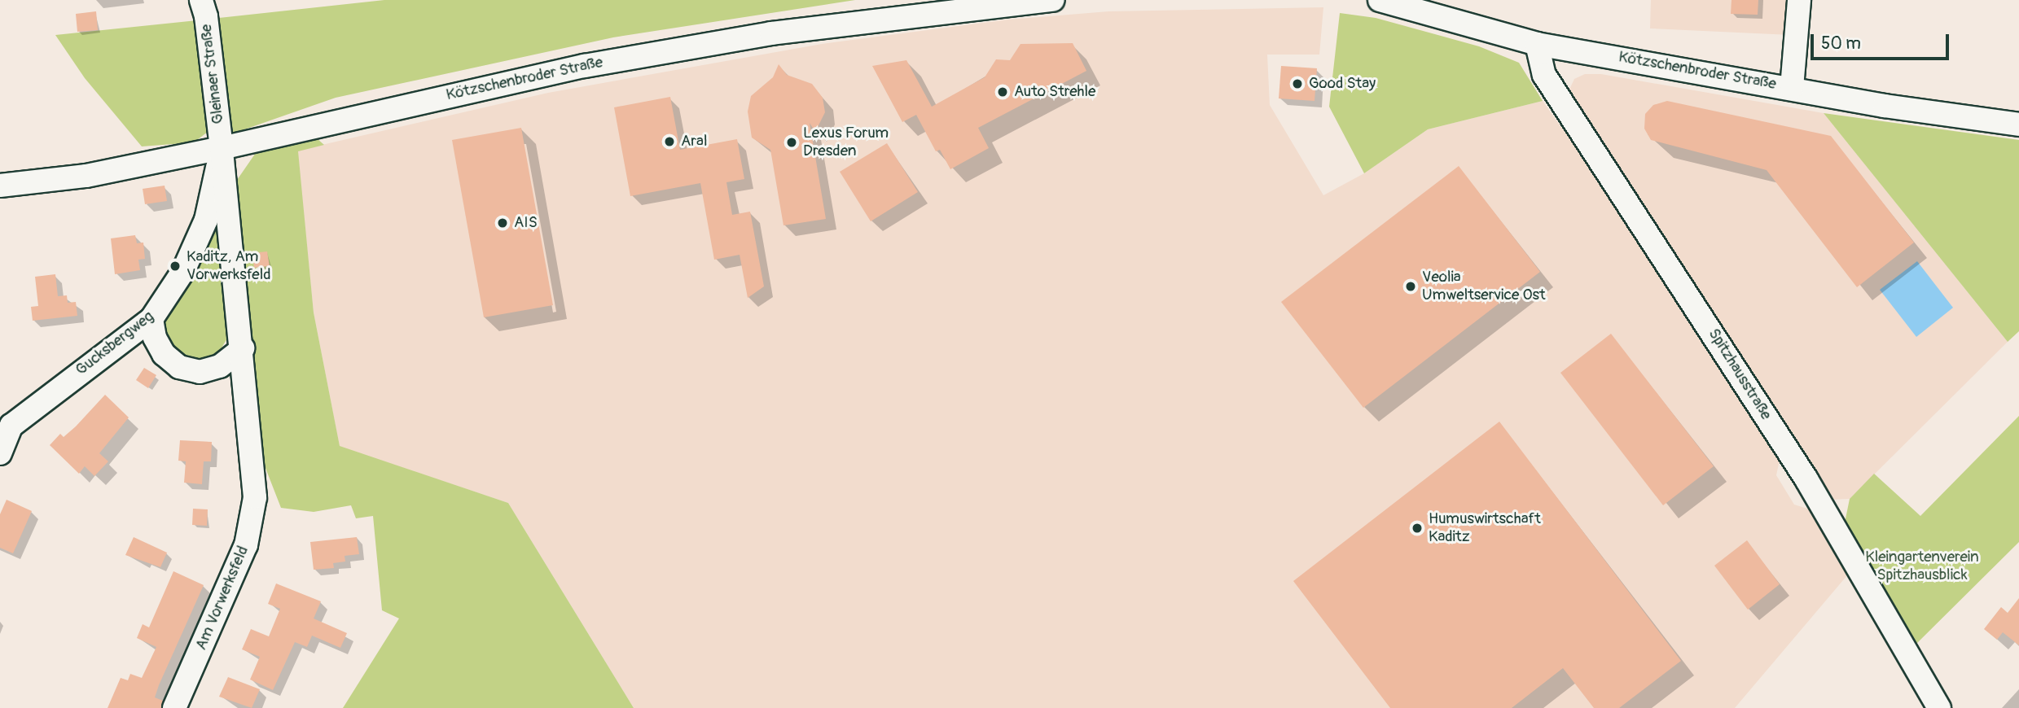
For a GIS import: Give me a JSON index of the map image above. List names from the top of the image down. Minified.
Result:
{"streets":{"street":["Kötzschenbroder Straße","Gleinaer Straße","Gucksbergweg","Spitzhausstraße","Am Vorwerksfeld"]},"crossings":[["Kötzschenbroder Straße","Gleinaer Straße"],["Kötzschenbroder Straße","Gucksbergweg"],["Kötzschenbroder Straße","Spitzhausstraße"],["Kötzschenbroder Straße","Am Vorwerksfeld"],["Gleinaer Straße","Gucksbergweg"],["Gleinaer Straße","Am Vorwerksfeld"],["Gucksbergweg","Am Vorwerksfeld"]],"parks":["Kleingartenverein Spitzhausblick"],"places":["Good Stay","Auto Strehle","Aral","Lexus Forum Dresden","AIS","Kaditz, Am Vorwerksfeld","Veolia Umweltservice Ost","Humuswirtschaft Kaditz"],"scale_bar":"50 m"}
